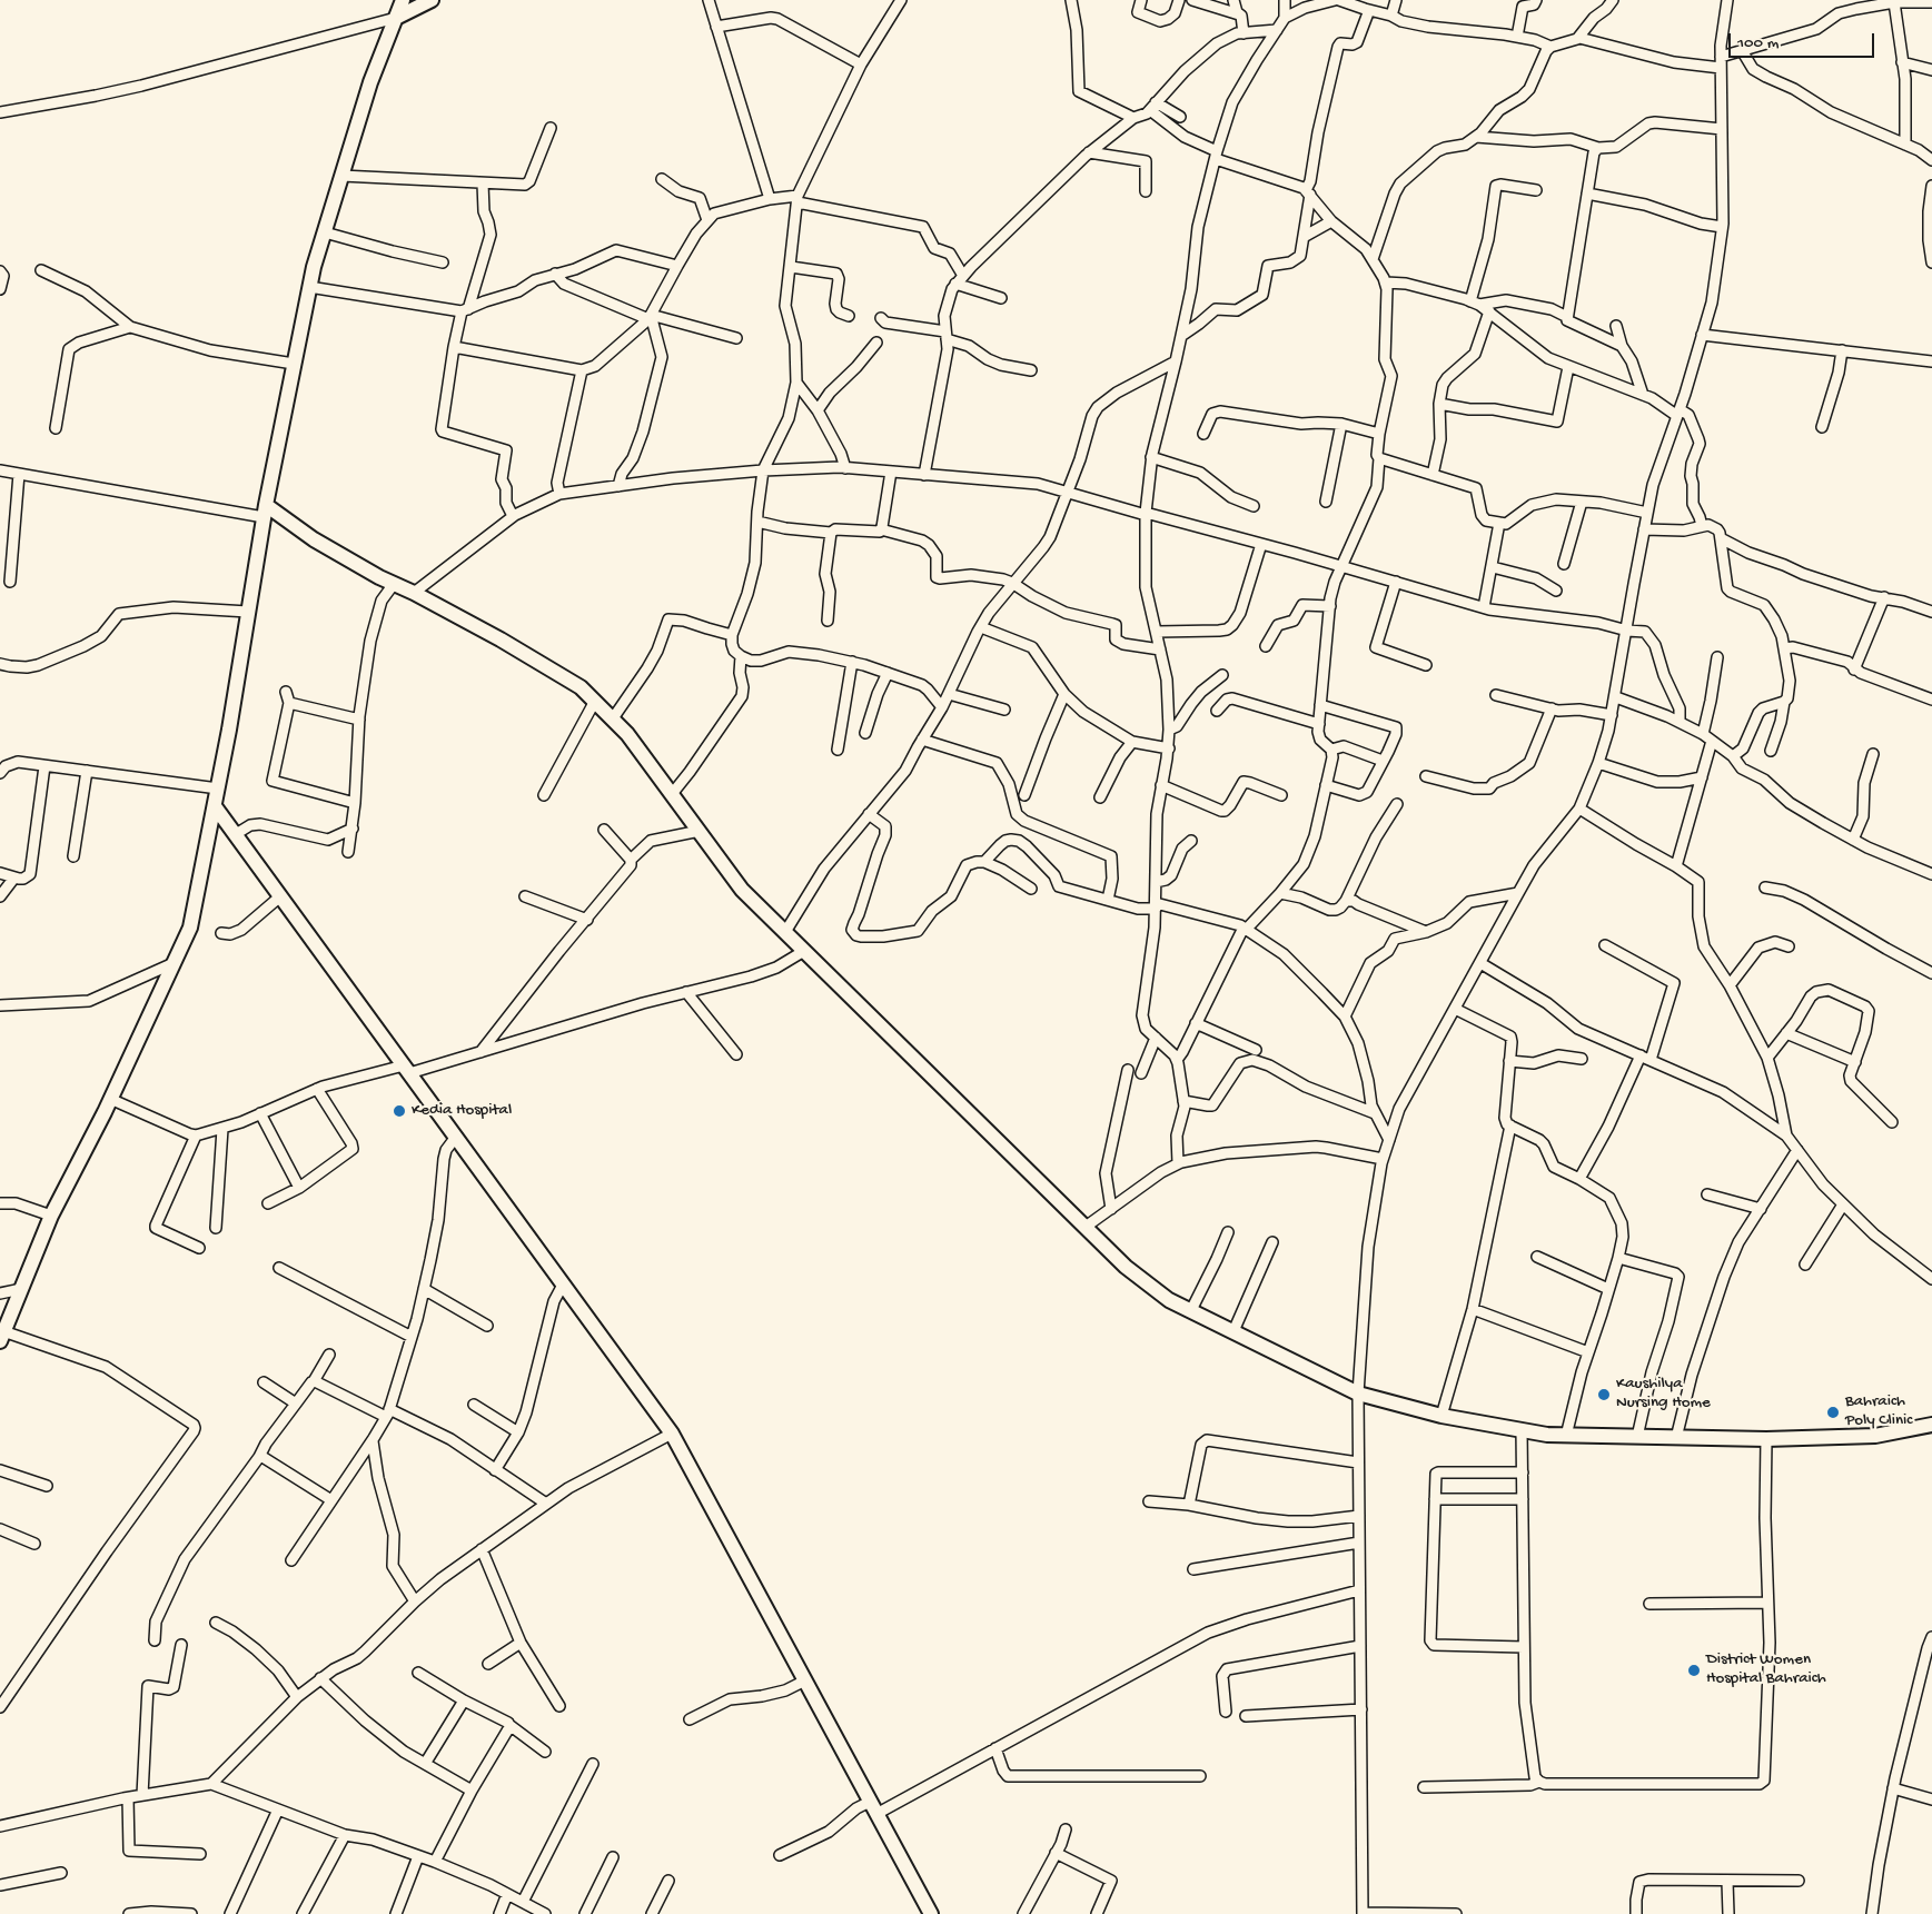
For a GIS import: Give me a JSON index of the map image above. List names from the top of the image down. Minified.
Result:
{"places":["Kedia Hospital","Kaushilya Nursing Home","Bahraich Poly Clinic","District Women Hospital Bahraich"],"scale_bar":"100 m"}
